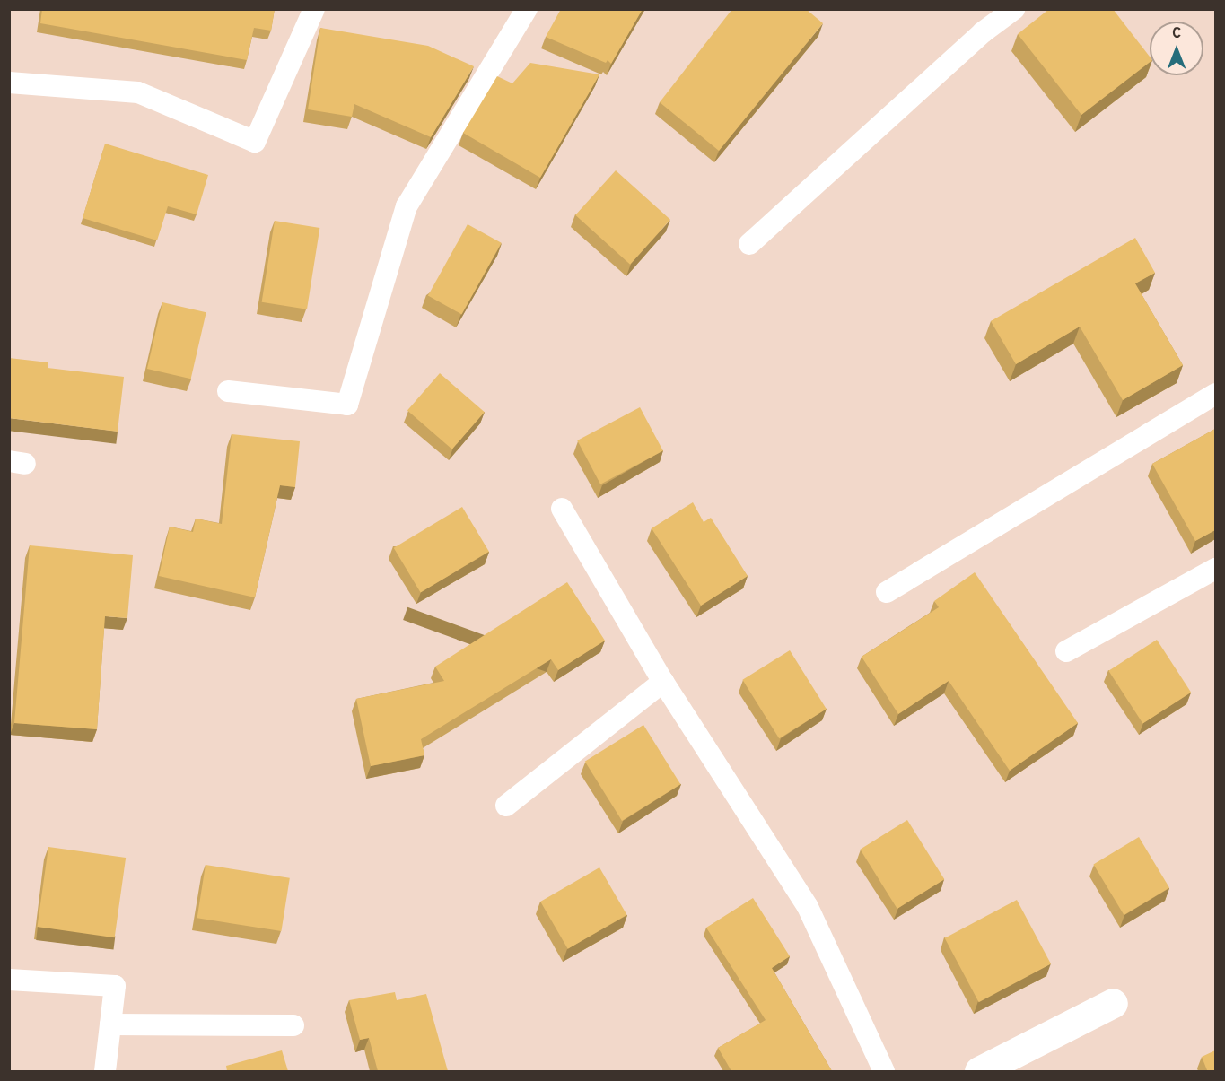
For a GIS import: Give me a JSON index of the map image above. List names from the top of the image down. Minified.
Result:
{"north":"top"}
